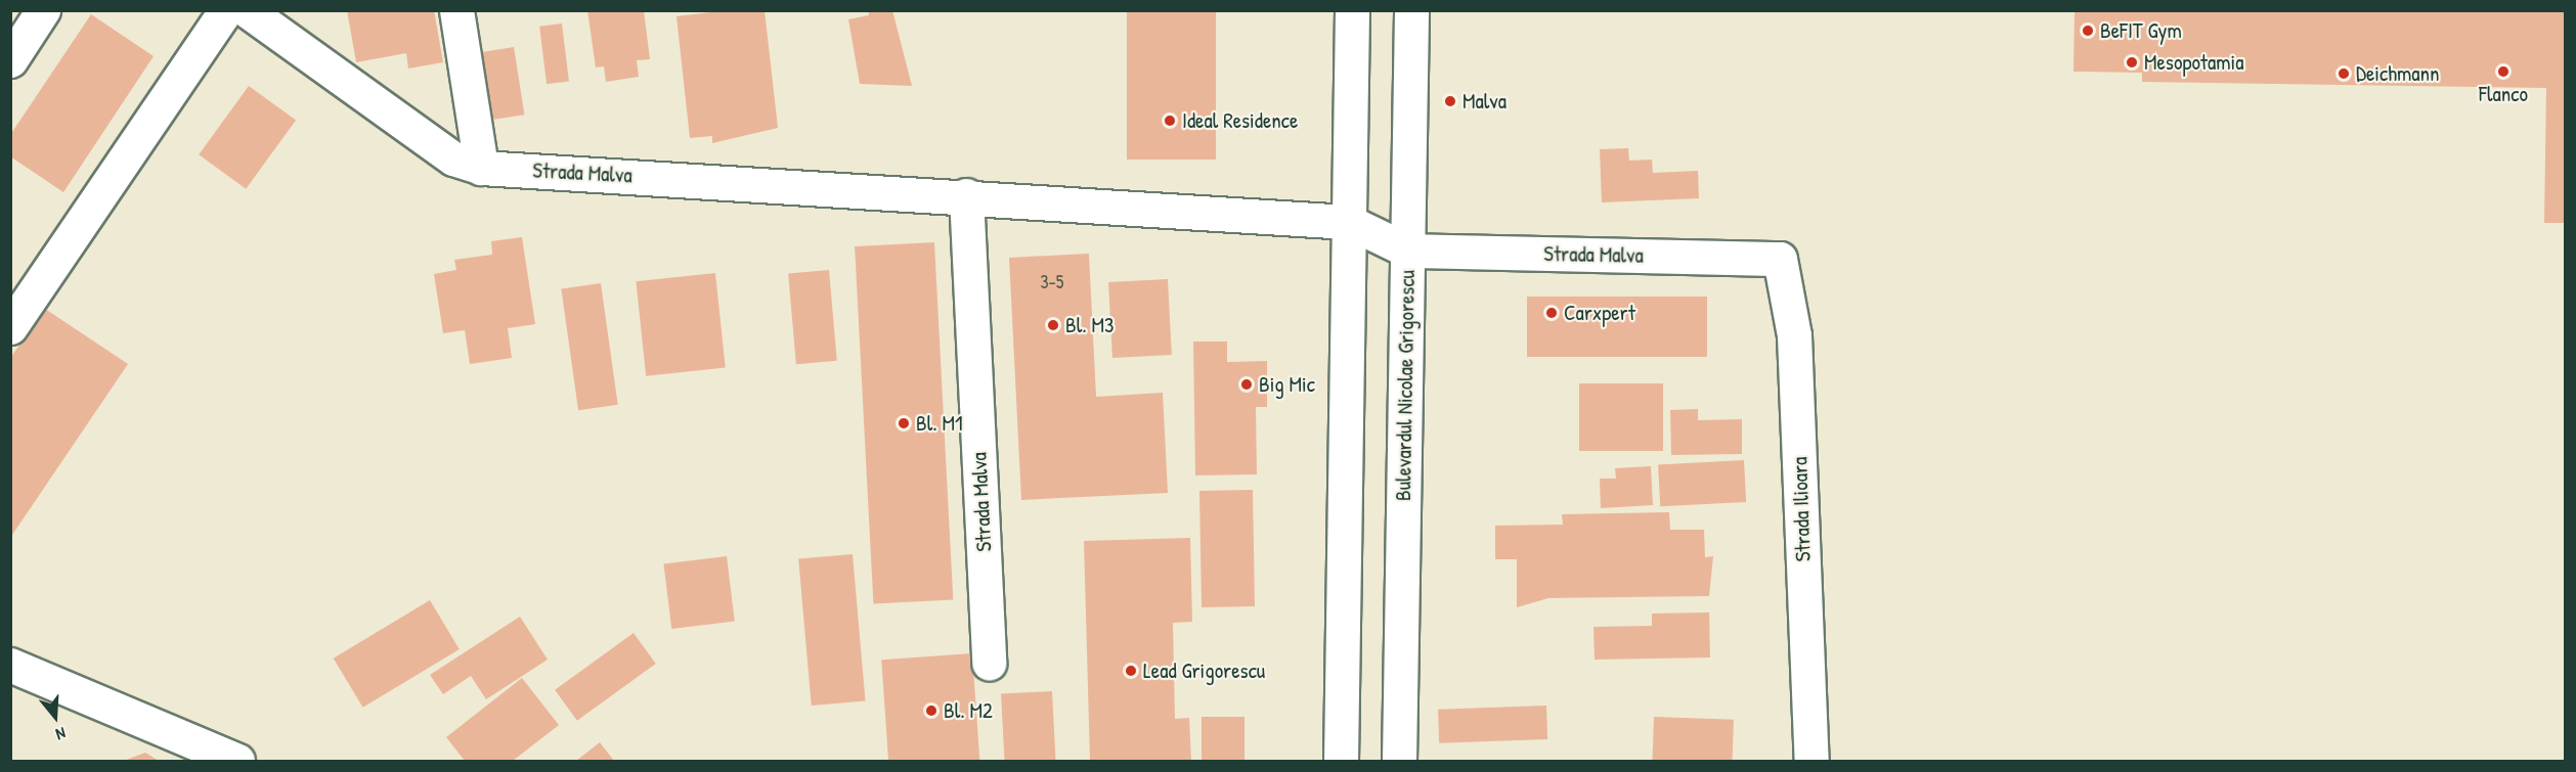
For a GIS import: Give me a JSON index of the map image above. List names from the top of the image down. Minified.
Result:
{"streets":{"street":["Strada Malva","Bulevardul Nicolae Grigorescu","Strada Ilioara"]},"crossings":[["Strada Malva","Bulevardul Nicolae Grigorescu"],["Strada Malva","Strada Ilioara"]],"places":["BeFIT Gym","Mesopotamia","Flanco","Deichmann","Malva","Ideal Residence","Carxpert","Bl. M3","Big Mic","Bl. M1","Lead Grigorescu","Bl. M2"],"house_numbers":["3-5"],"north":"bottom"}
